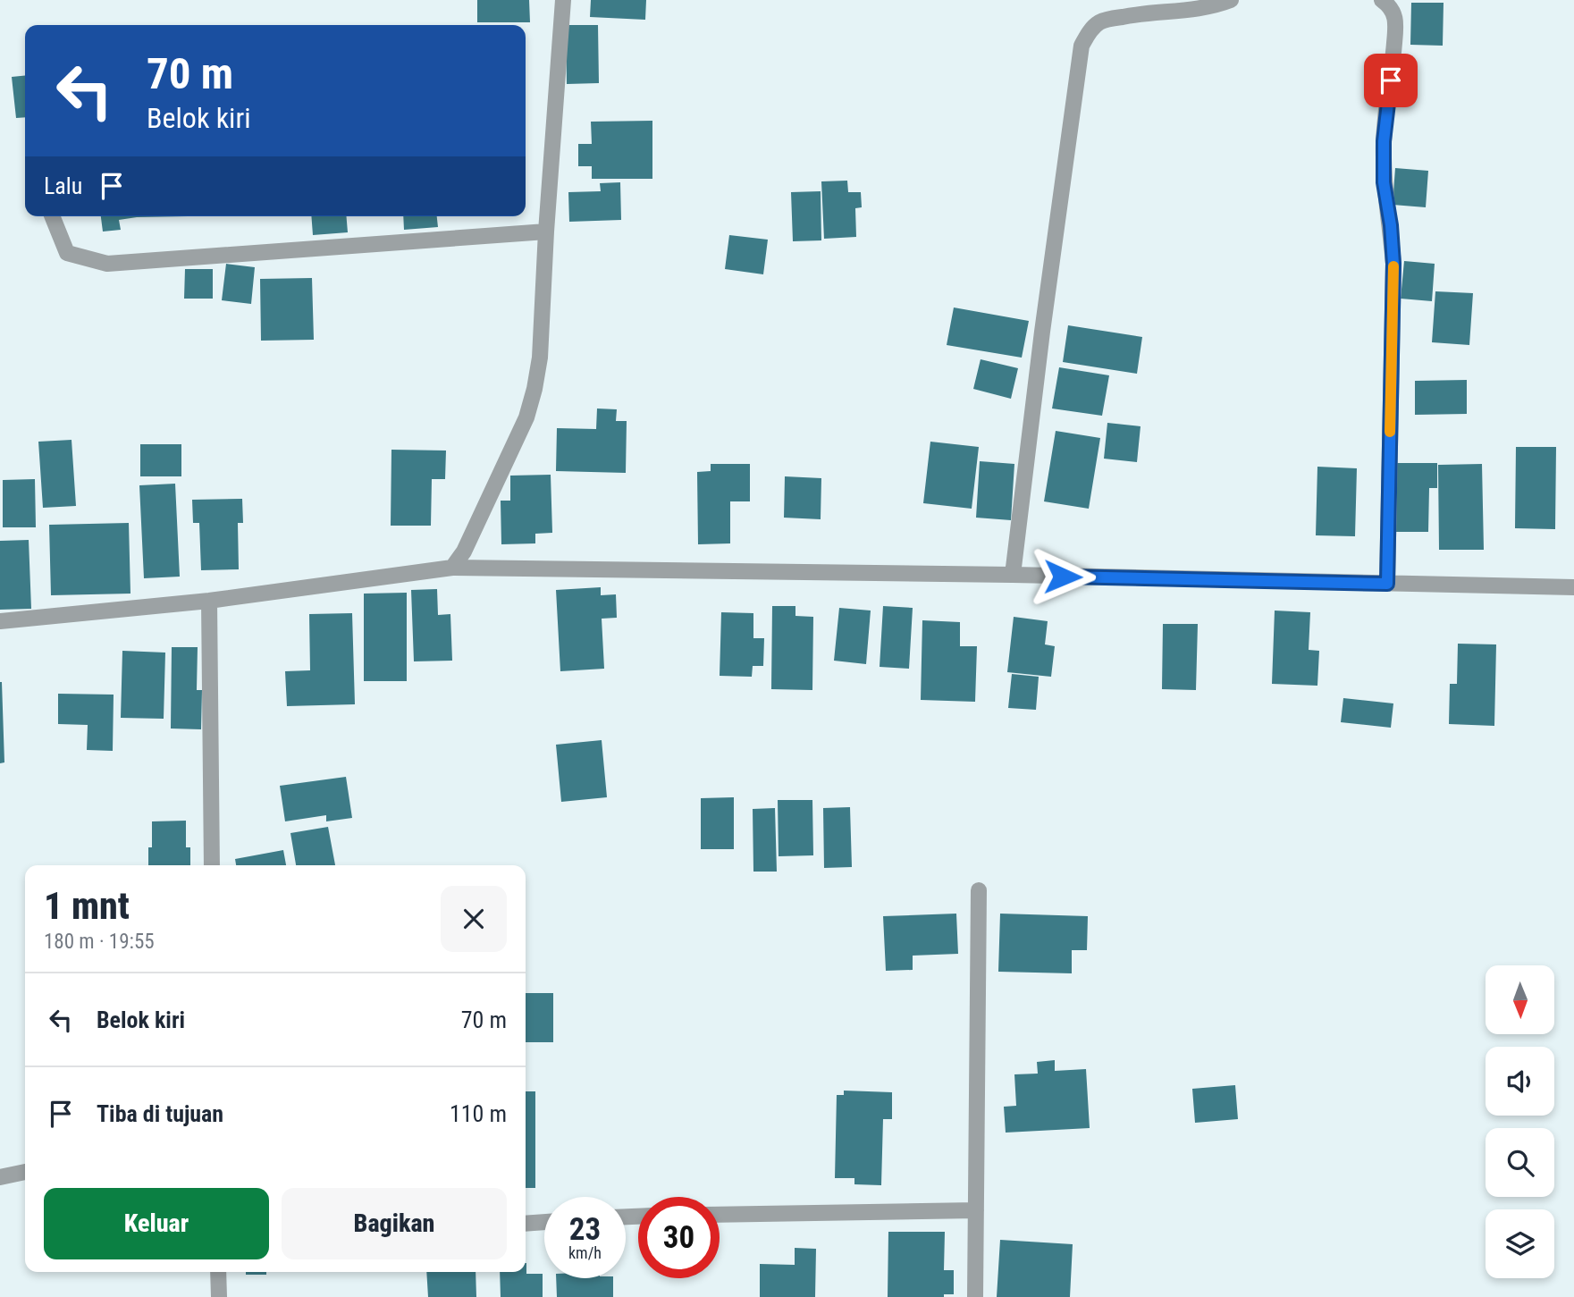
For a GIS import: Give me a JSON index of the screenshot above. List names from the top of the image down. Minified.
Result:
{"north":"bottom","page":{"turn":["70 m","Belok kiri"],"then":"Lalu","heading":["1 mnt","180 m · 19:55"],"list":[{"name":"Belok kiri","value":"70 m"},{"name":"Tiba di tujuan","value":"110 m"}],"buttons":["Keluar","Bagikan"],"speed":"23 km/h","limit":"30"}}
